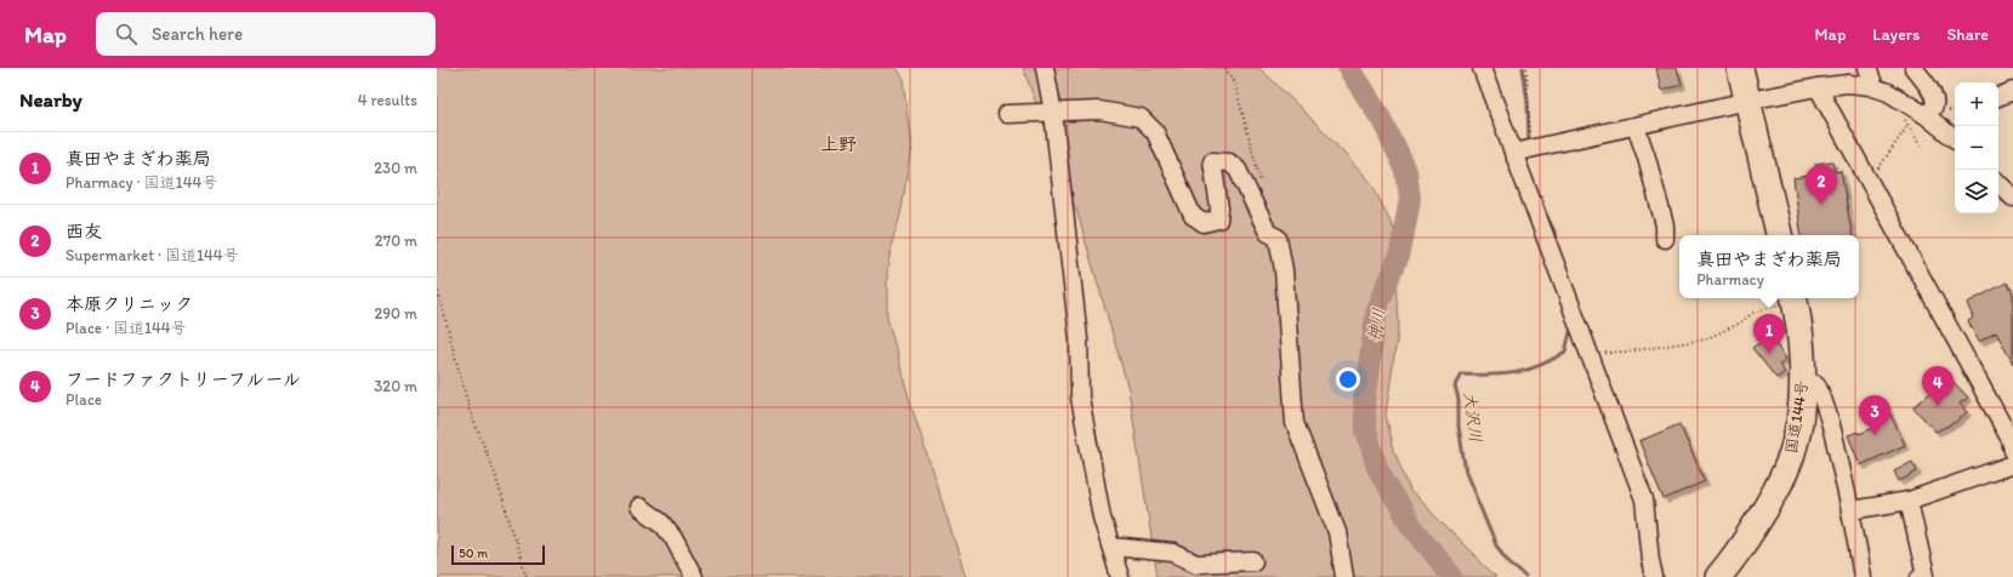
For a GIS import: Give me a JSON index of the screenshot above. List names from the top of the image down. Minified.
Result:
{"streets":{"highway":["国道144号"]},"districts":["上野"],"water":["神川","大沢川"],"scale_bar":"50 m","page":{"header":"Map","search":"Search here","nav":["Map","Layers","Share"],"heading":["Nearby","4 results"],"map_buttons":["+","−"],"list":[{"mark":"1","name":"真田やまぎわ薬局","note":"Pharmacy · 国道144号","value":"230 m"},{"mark":"2","name":"西友","note":"Supermarket · 国道144号","value":"270 m"},{"mark":"3","name":"本原クリニック","note":"Place · 国道144号","value":"290 m"},{"mark":"4","name":"フードファクトリーフルール","note":"Place","value":"320 m"}],"pins":["2","1","4","3"],"popup":["真田やまぎわ薬局","Pharmacy"],"scale":"50 m"}}
